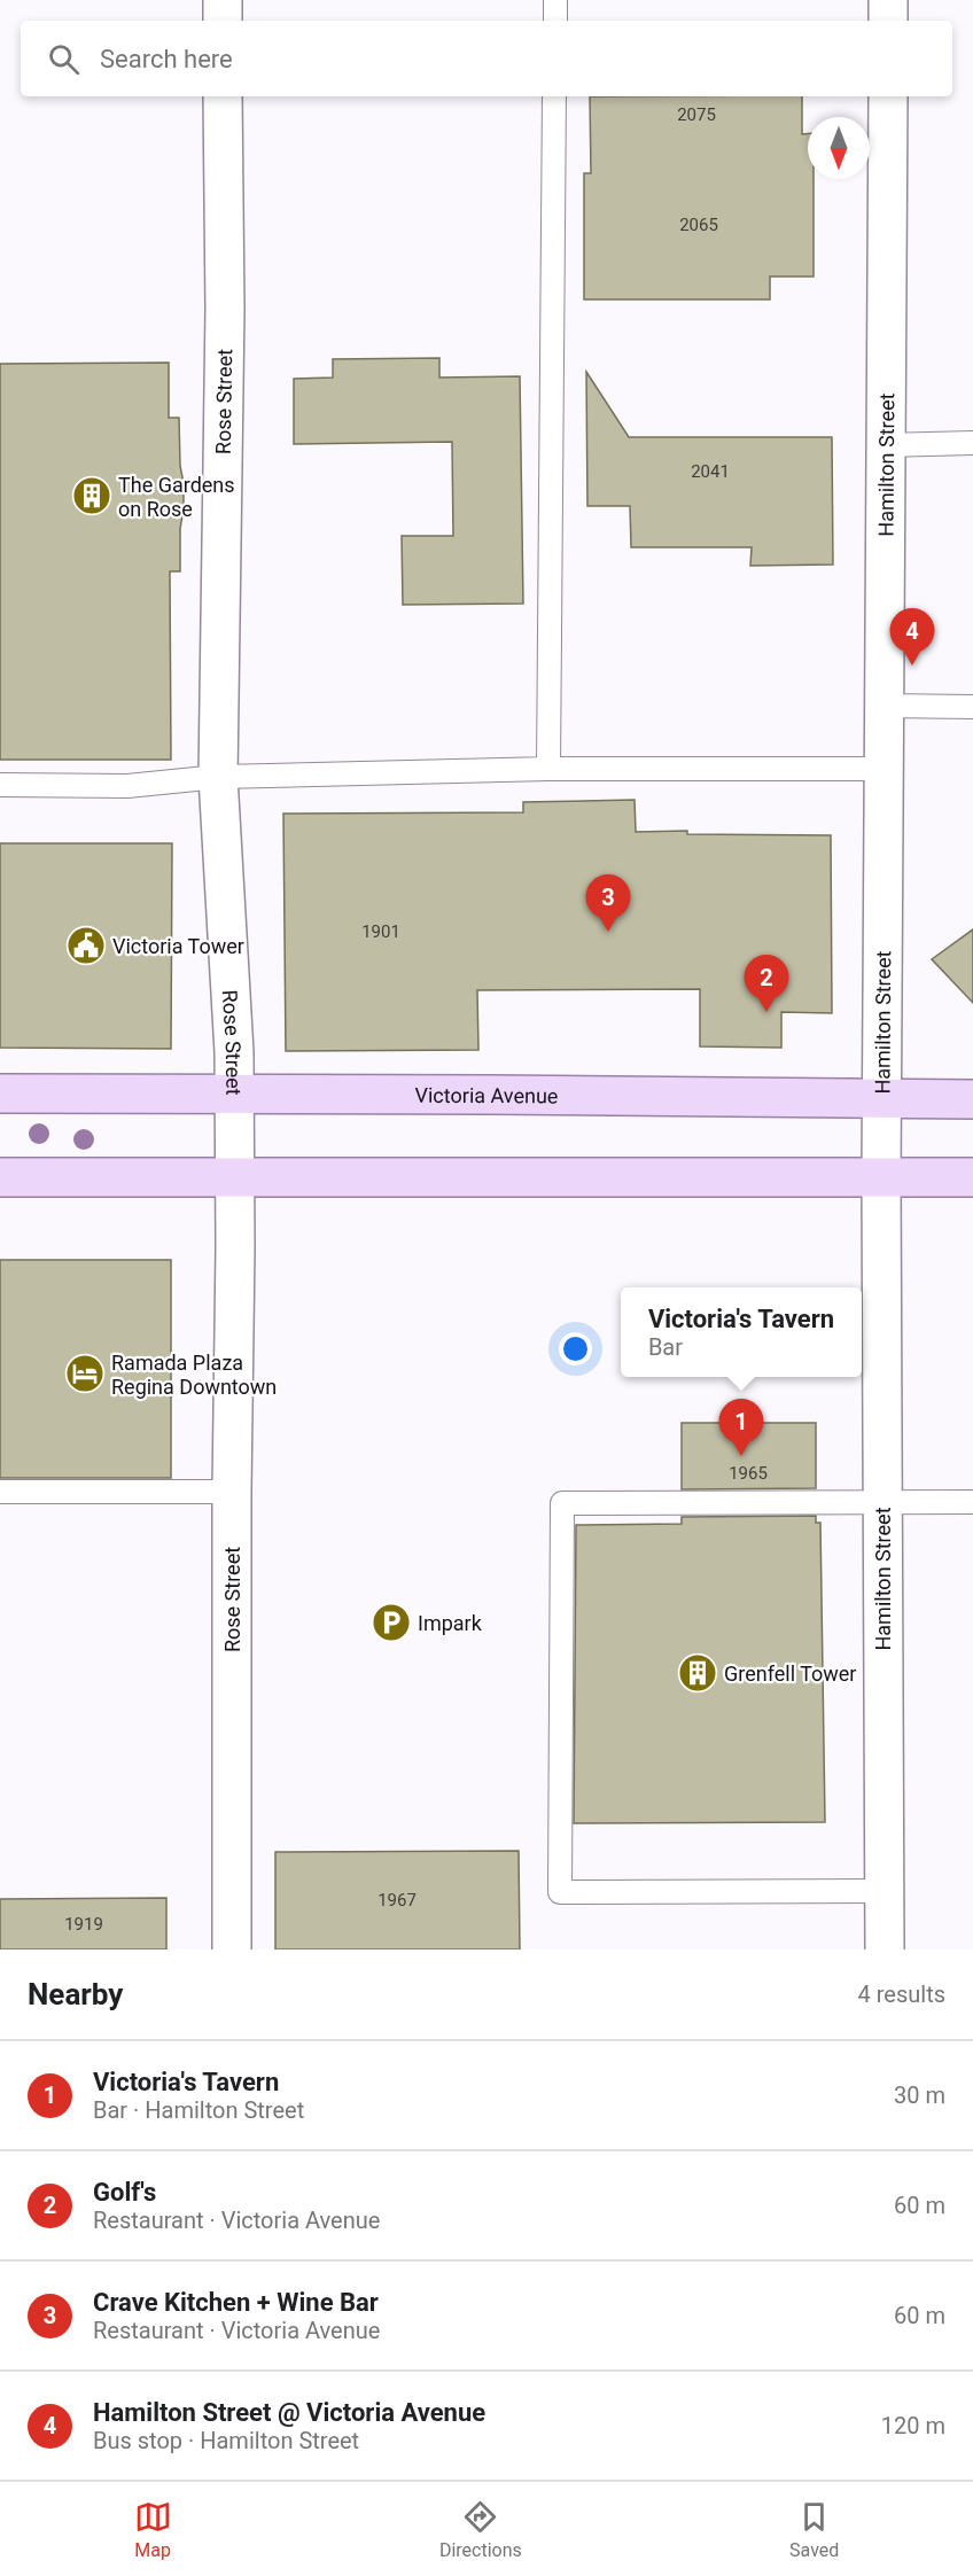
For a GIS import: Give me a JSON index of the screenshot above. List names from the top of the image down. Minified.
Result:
{"streets":{"main road":["Victoria Avenue"],"street":["Rose Street","Hamilton Street"]},"crossings":[["Rose Street","Victoria Avenue"],["Hamilton Street","Victoria Avenue"]],"places":{"building":["The Gardens on Rose","Grenfell Tower"],"public building":["Victoria Tower"],"hotel":["Ramada Plaza Regina Downtown"],"parking":["Impark"]},"house_numbers":["2075","2065","2041","1901","1965","1967","1919"],"north":"bottom","page":{"search":"Search here","pins":["4","3","2","1"],"popup":["Victoria's Tavern","Bar"],"heading":["Nearby","4 results"],"list":[{"mark":"1","name":"Victoria's Tavern","note":"Bar · Hamilton Street","value":"30 m"},{"mark":"2","name":"Golf's","note":"Restaurant · Victoria Avenue","value":"60 m"},{"mark":"3","name":"Crave Kitchen + Wine Bar","note":"Restaurant · Victoria Avenue","value":"60 m"},{"mark":"4","name":"Hamilton Street @ Victoria Avenue","note":"Bus stop · Hamilton Street","value":"120 m"}],"nav":["Map","Directions","Saved"]}}
